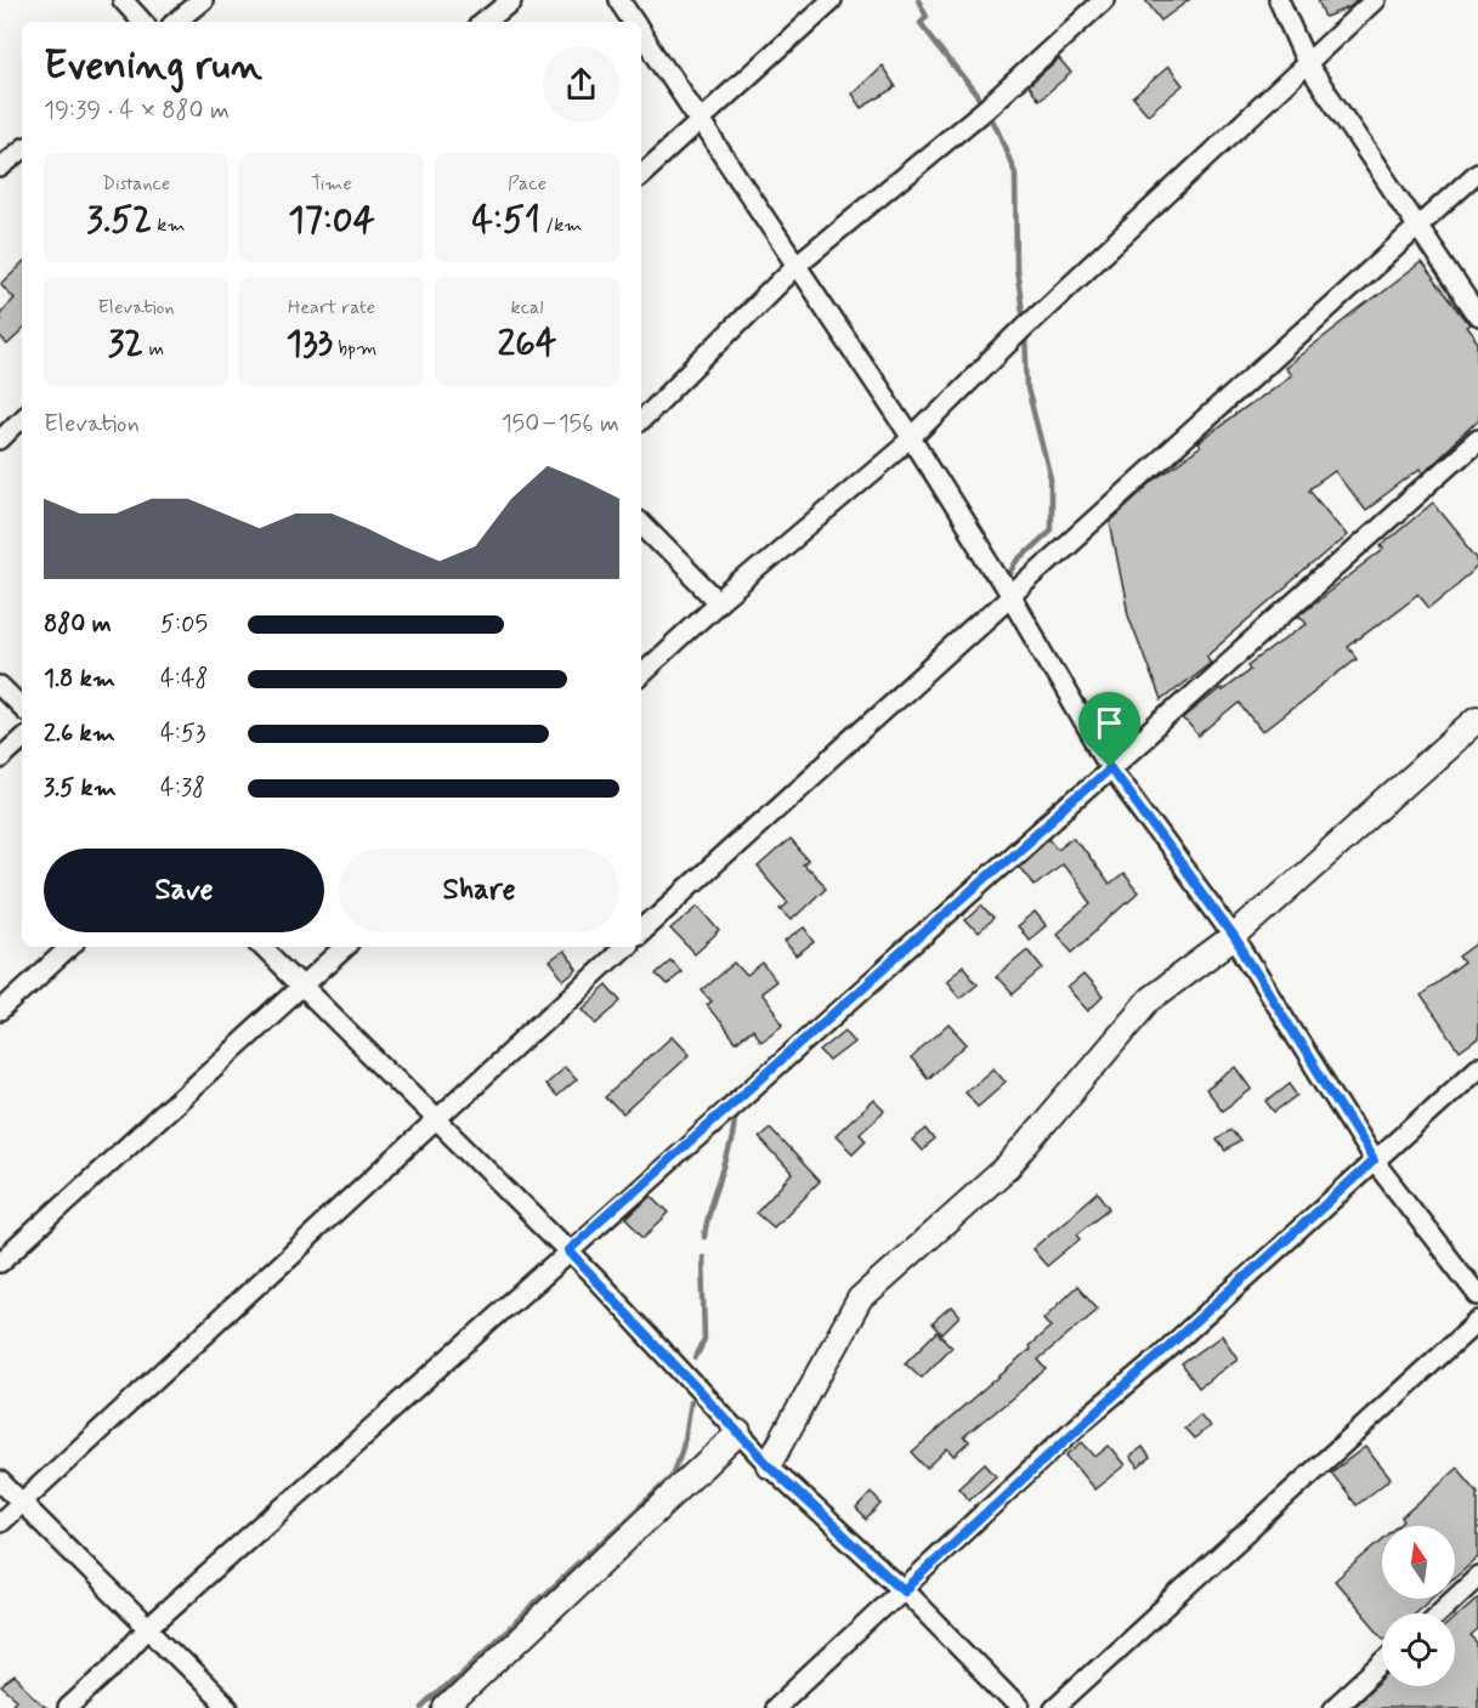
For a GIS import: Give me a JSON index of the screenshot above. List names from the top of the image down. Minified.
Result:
{"north":"top","page":{"heading":["Evening run","19:39 · 4 × 880 m"],"stats":[["Distance","3.52 km"],["Time","17:04"],["Pace","4:51 /km"],["Elevation","32 m"],["Heart rate","133 bpm"],["kcal","264"]],"chart":["Elevation","150–156 m"],"list":[{"name":"880 m","note":"5:05"},{"name":"1.8 km","note":"4:48"},{"name":"2.6 km","note":"4:53"},{"name":"3.5 km","note":"4:38"}],"buttons":["Save","Share"]}}
